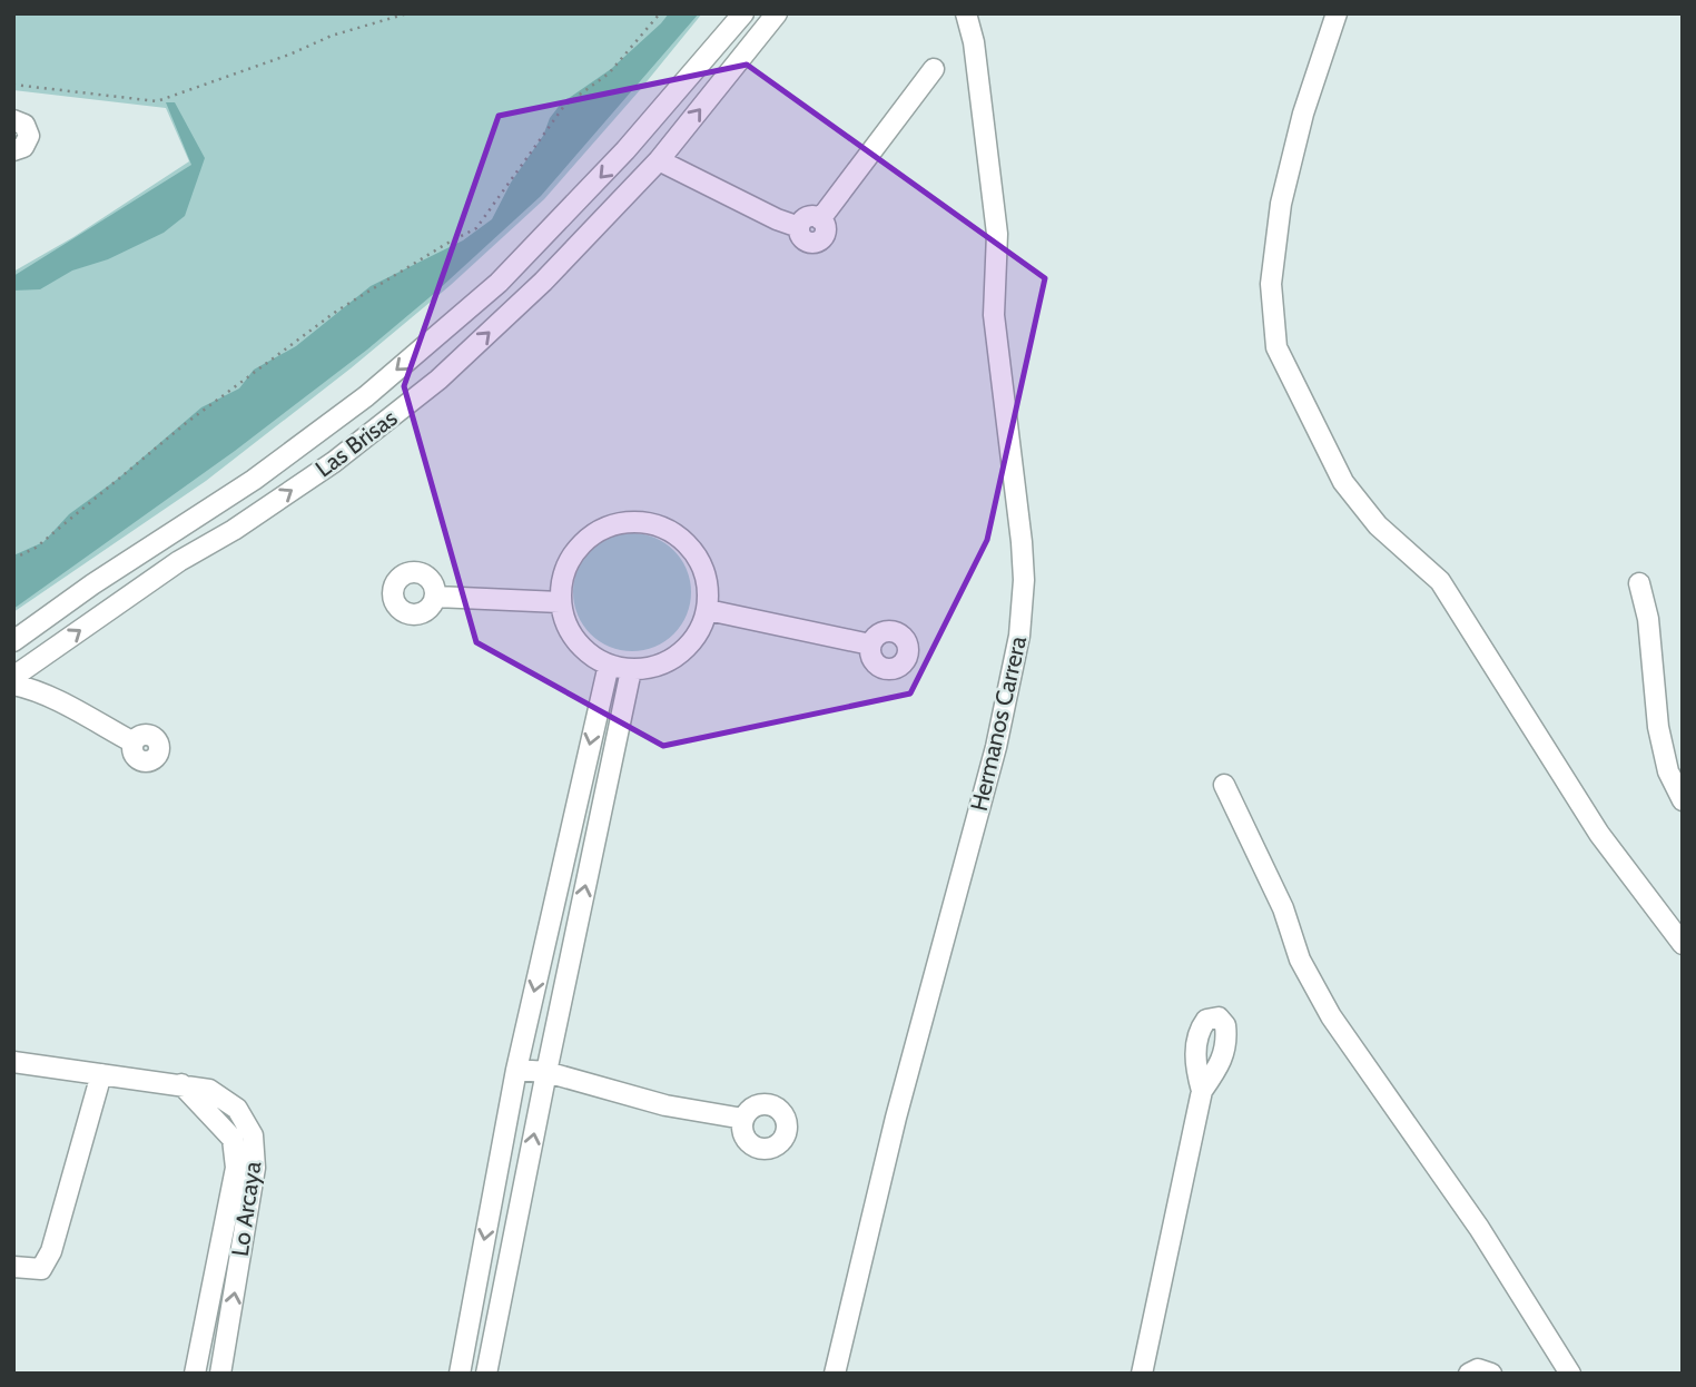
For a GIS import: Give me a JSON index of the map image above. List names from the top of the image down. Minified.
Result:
{"streets":{"street":["Las Brisas","Hermanos Carrera","Lo Arcaya"]}}
